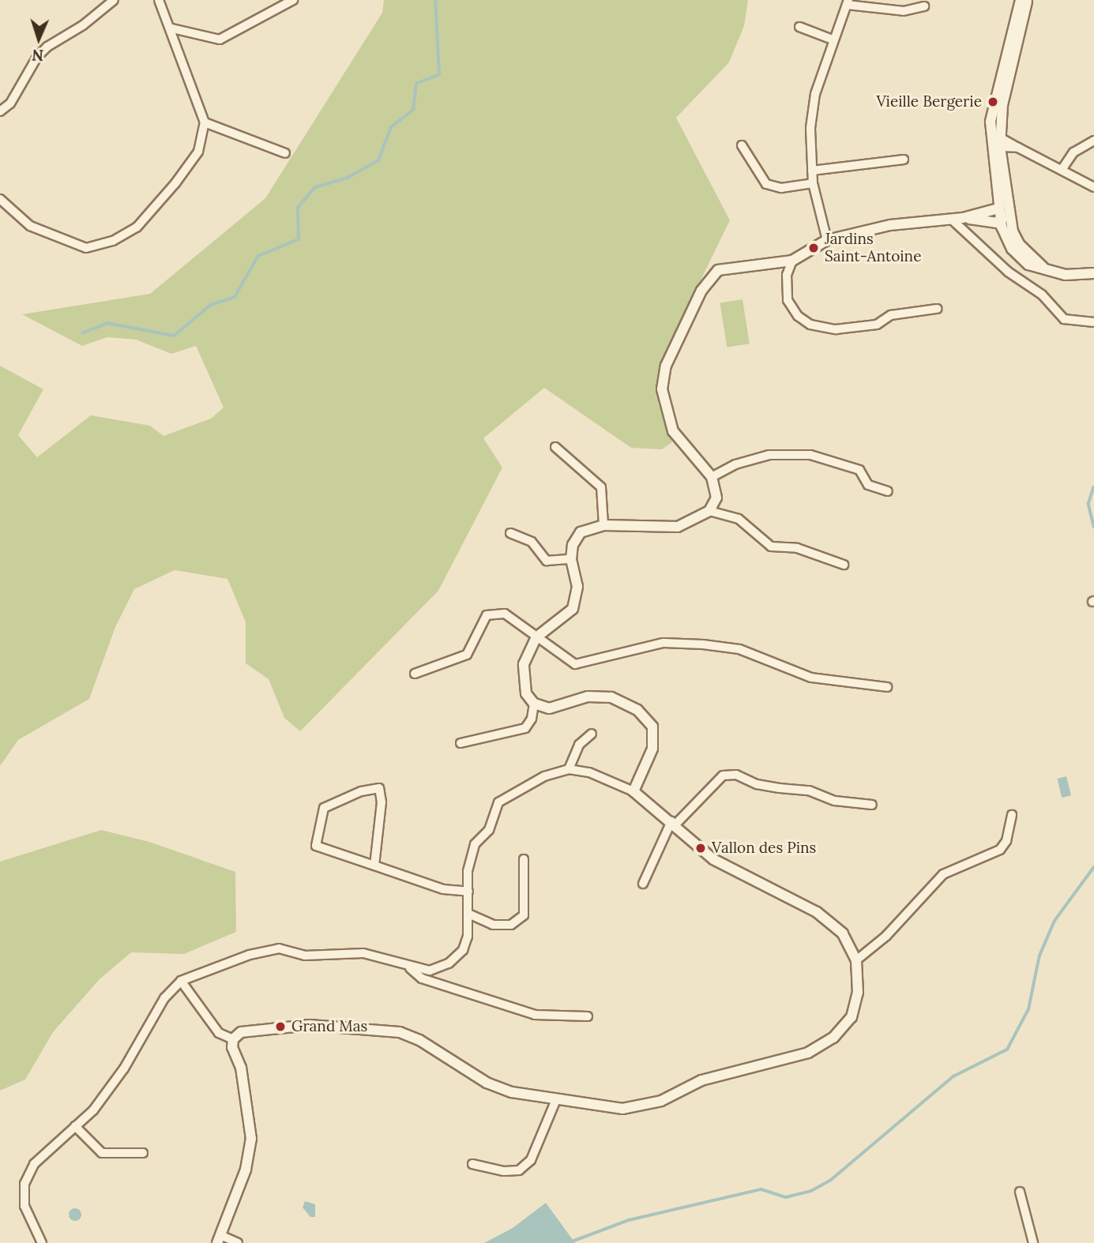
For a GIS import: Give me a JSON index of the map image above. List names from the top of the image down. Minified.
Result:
{"places":["Vieille Bergerie","Jardins Saint-Antoine","Vallon des Pins","Grand Mas"],"north":"bottom"}
